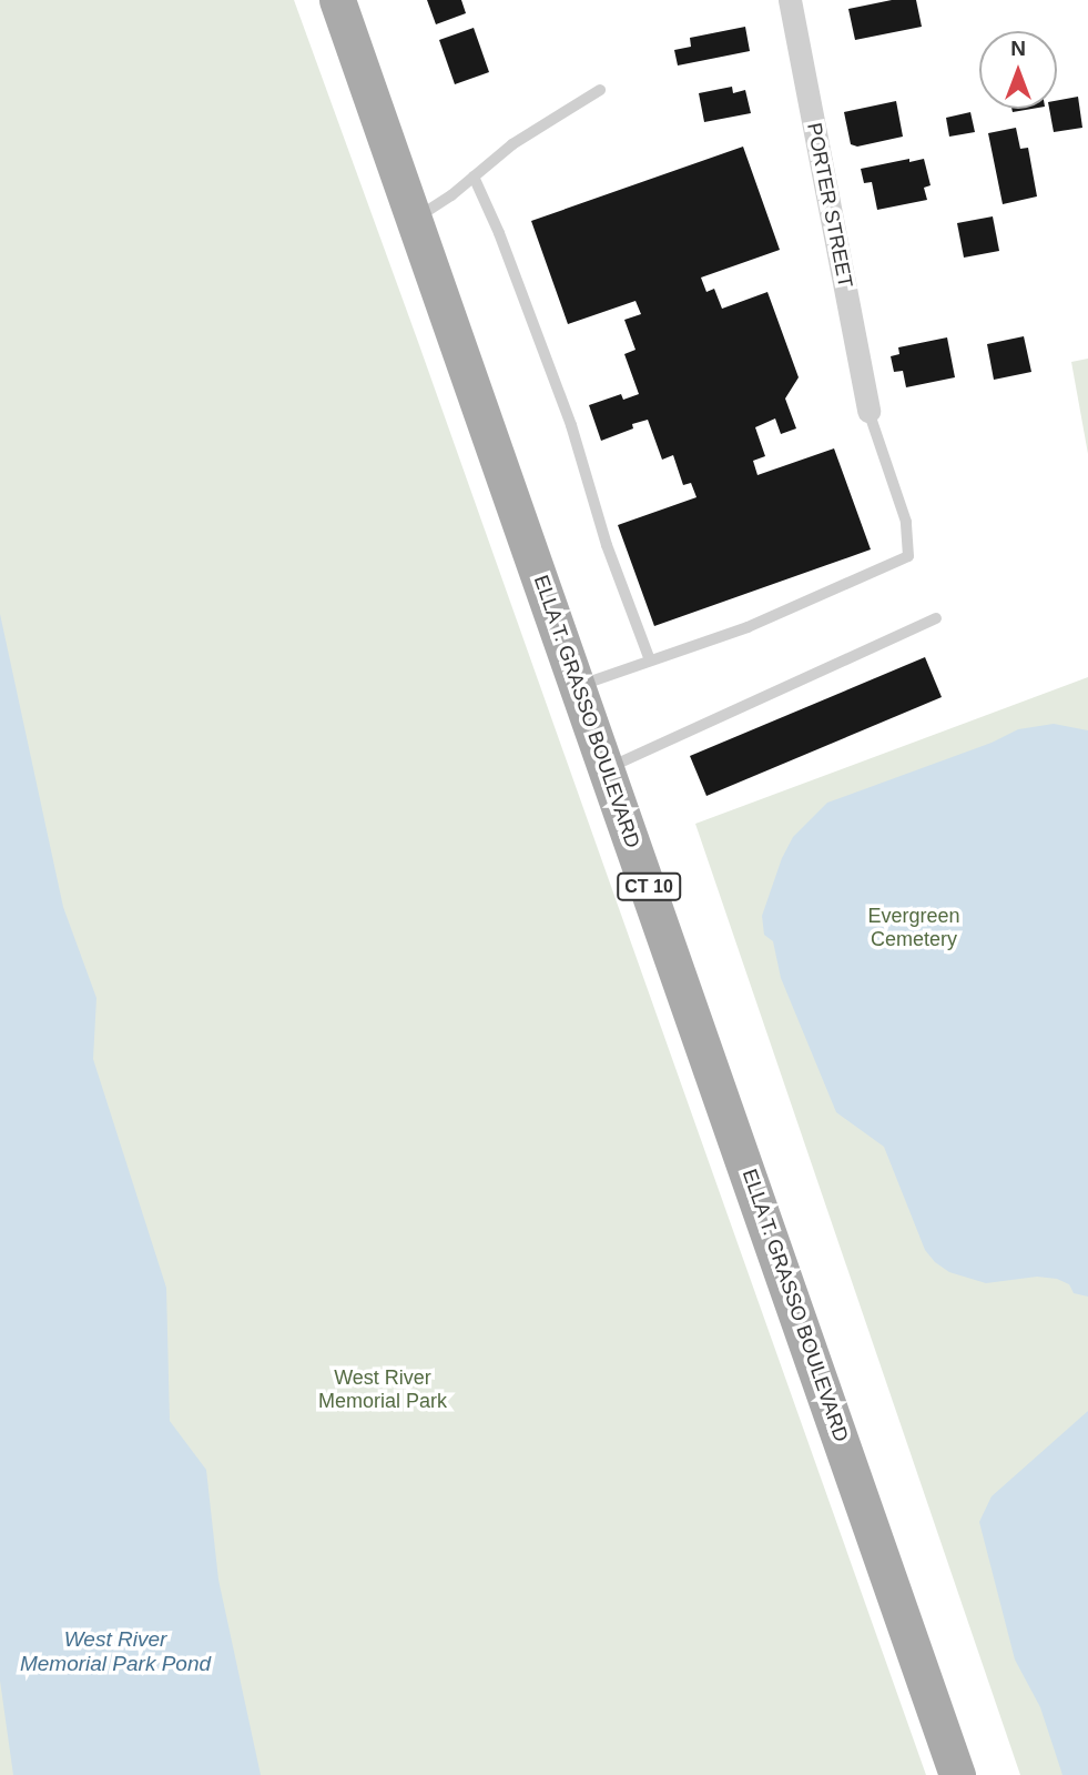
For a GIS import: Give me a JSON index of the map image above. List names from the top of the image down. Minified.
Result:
{"streets":{"main road":["ELLA T. GRASSO BOULEVARD","CT 10"],"street":["PORTER STREET"]},"water":["West River Memorial Park Pond"],"parks":["Evergreen Cemetery","West River Memorial Park"],"north":"top"}
